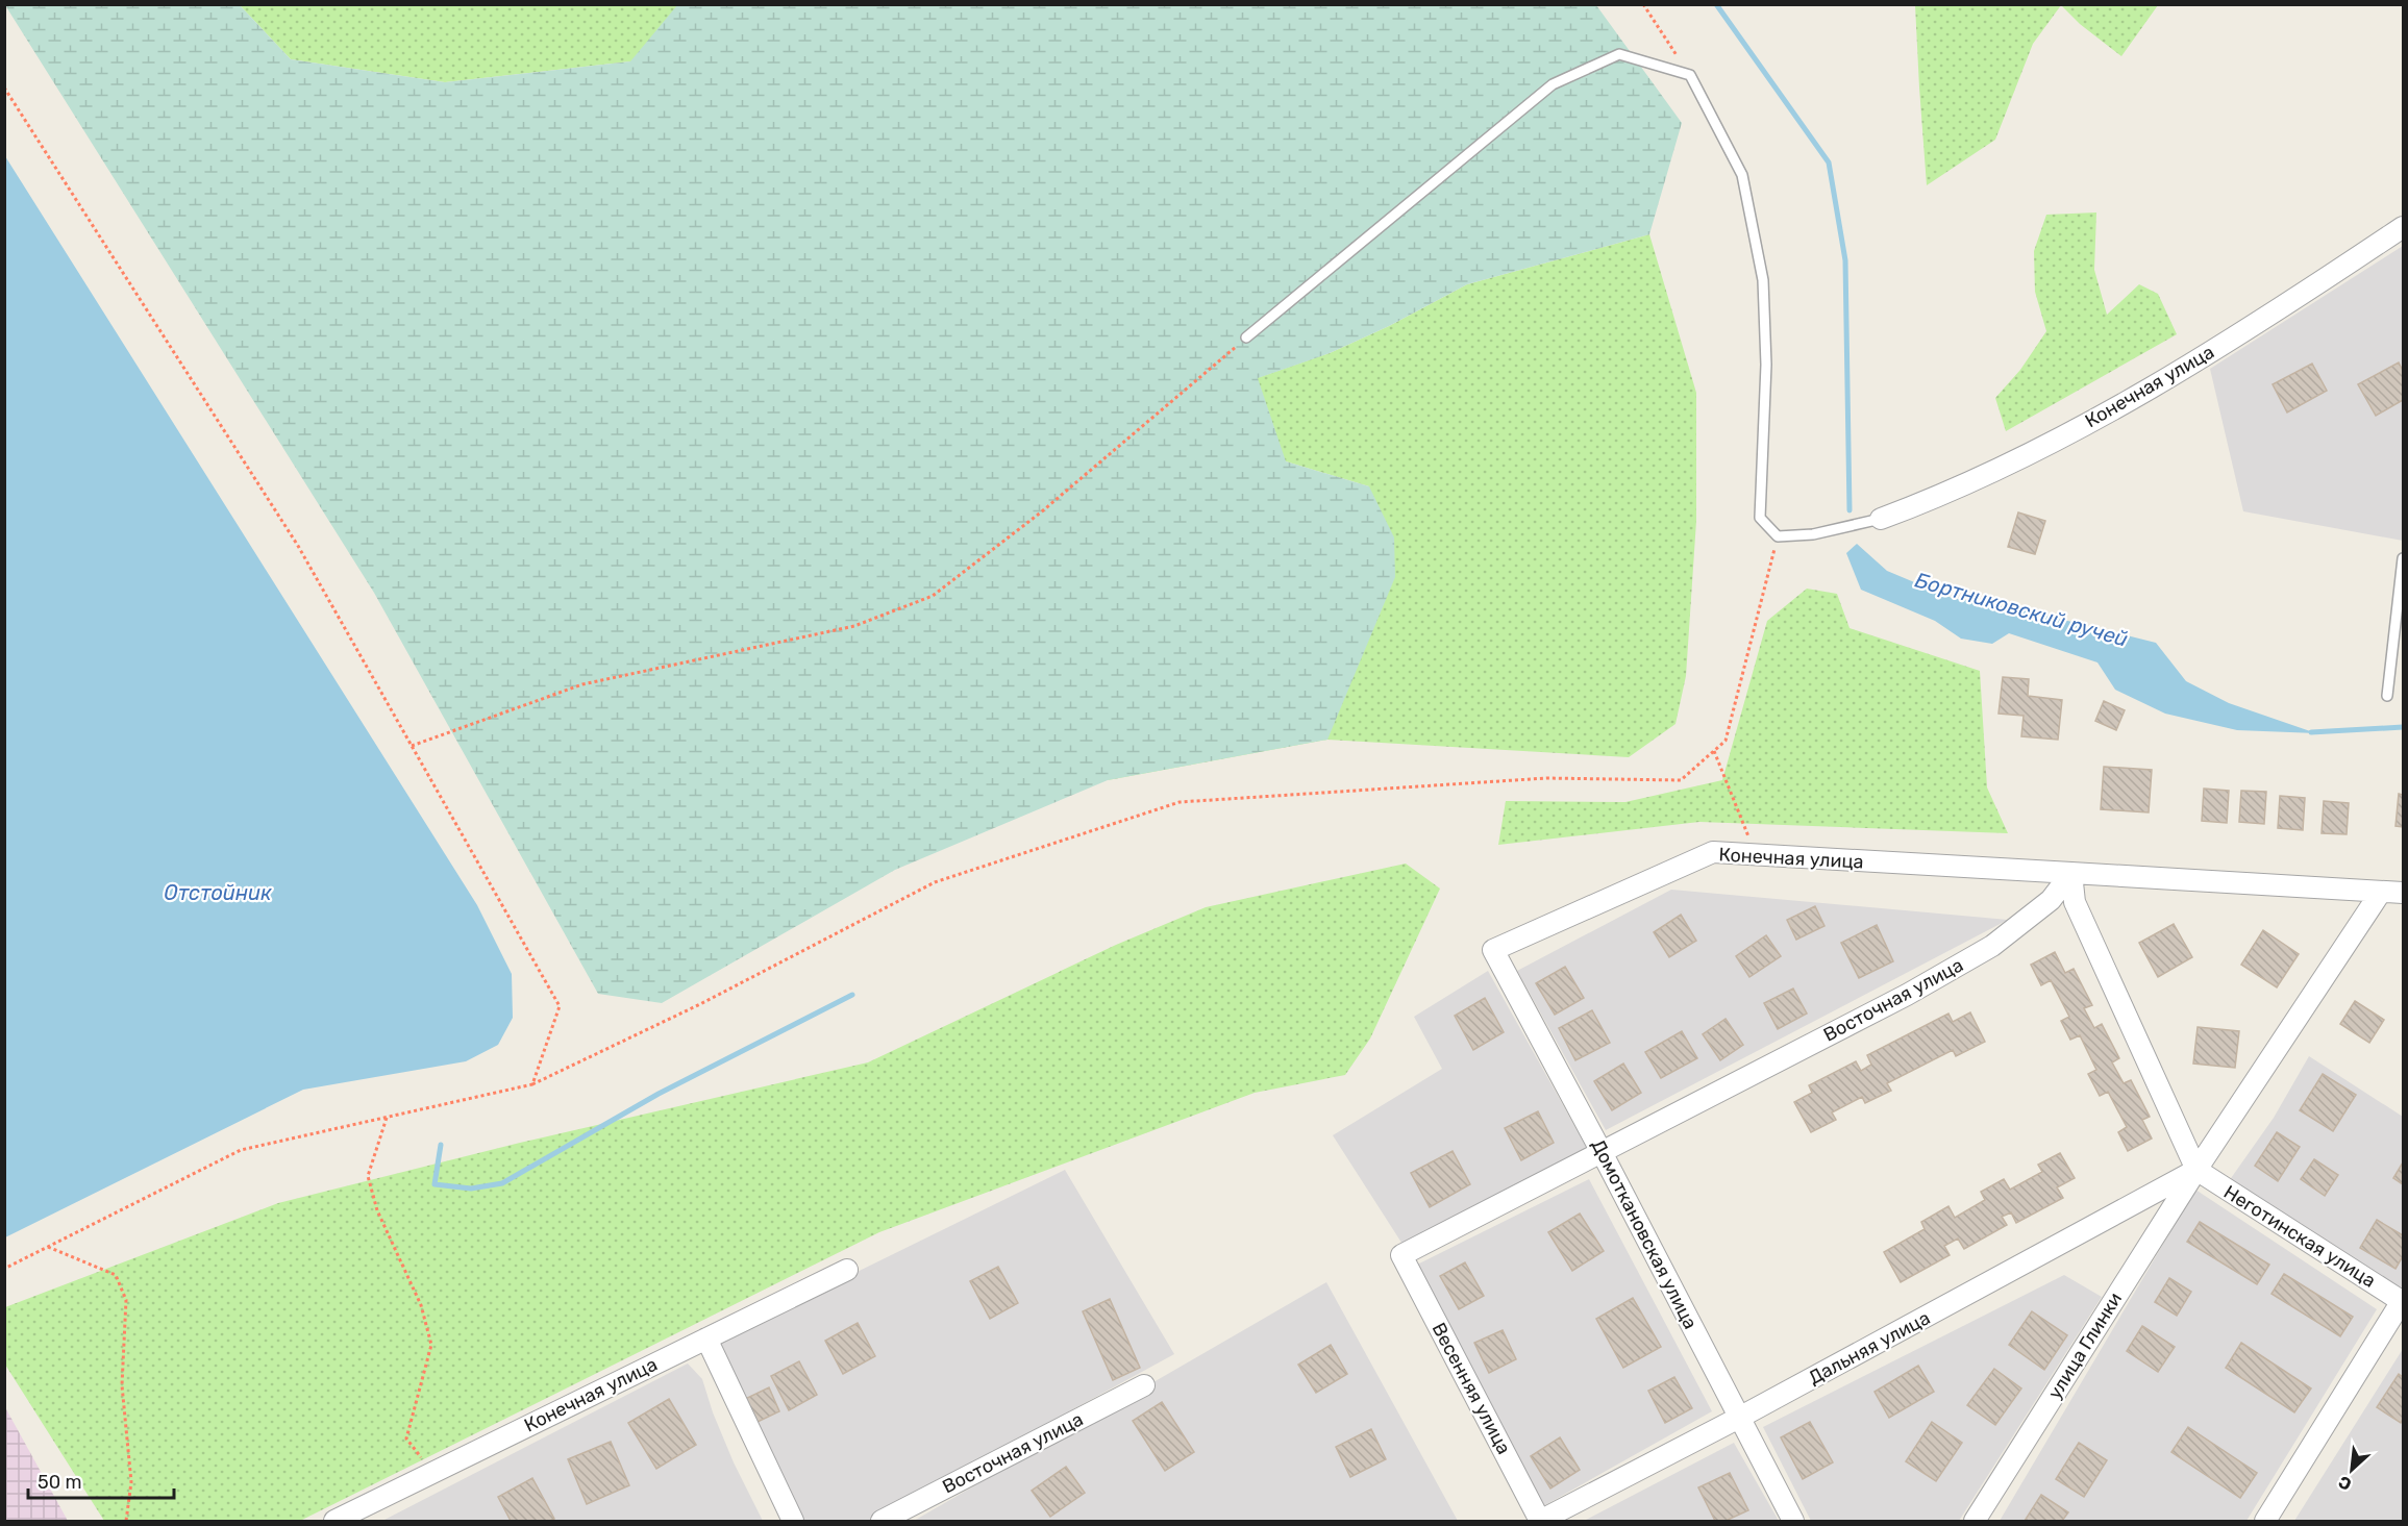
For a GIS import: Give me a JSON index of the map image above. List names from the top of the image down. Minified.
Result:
{"streets":{"street":["Конечная улица","Восточная улица","Домоткановская улица","Неготинская улица","улица Глинки","Дальняя улица","Весенняя улица"]},"crossings":[["Конечная улица","Восточная улица"],["Конечная улица","Домоткановская улица"],["Восточная улица","Домоткановская улица"],["Восточная улица","Весенняя улица"],["Домоткановская улица","Дальняя улица"],["Неготинская улица","улица Глинки"],["Неготинская улица","Дальняя улица"],["улица Глинки","Дальняя улица"],["Дальняя улица","Весенняя улица"]],"water":["Бортниковский ручей","Отстойник"],"scale_bar":"50 m","north":"bottom left"}
